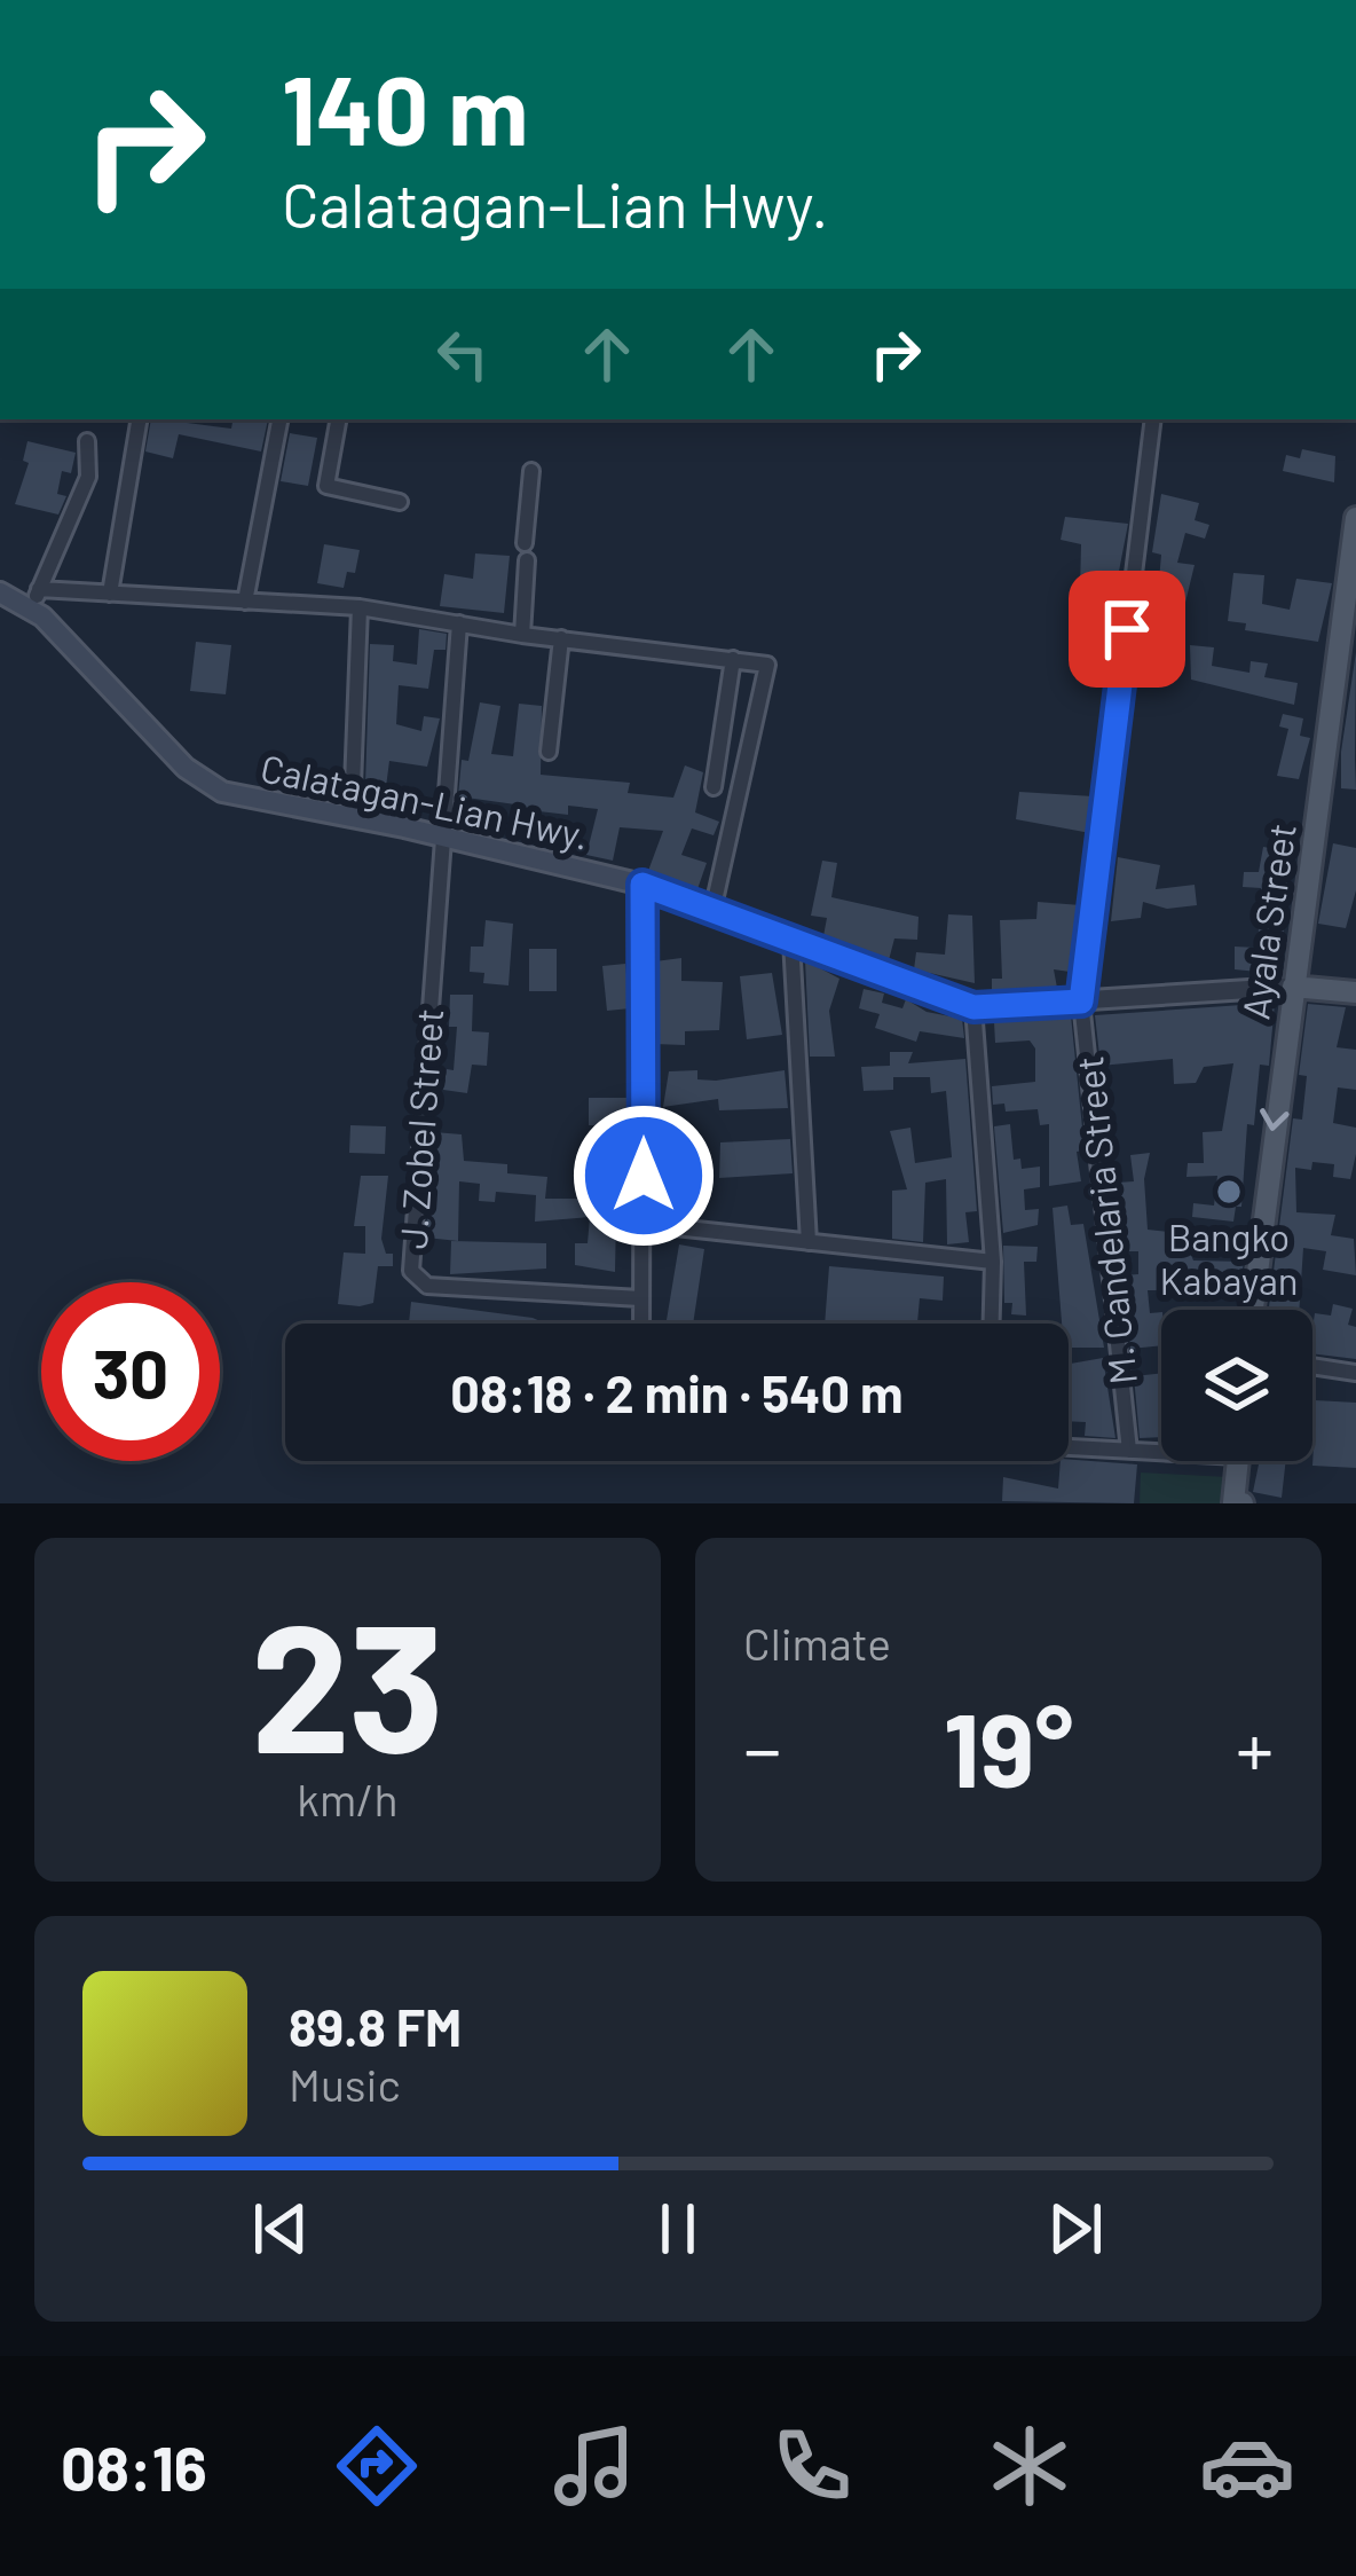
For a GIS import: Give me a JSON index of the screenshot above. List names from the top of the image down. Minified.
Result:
{"streets":{"main road":["Calatagan-Lian Hwy.","Ayala Street"],"street":["J. Zobel Street","M. Candelaria Street"]},"crossings":[["Calatagan-Lian Hwy.","J. Zobel Street"]],"one_way":["Ayala Street"],"places":["Bangko Kabayan"],"page":{"turn":["140 m","Calatagan-Lian Hwy."],"limit":"30","trip":"08:18 · 2 min · 540 m","tile":[["23","km/h"],"Climate"],"heat":["−","19°","+"],"song":["89.8 FM","Music"],"tabs":"08:16"}}
